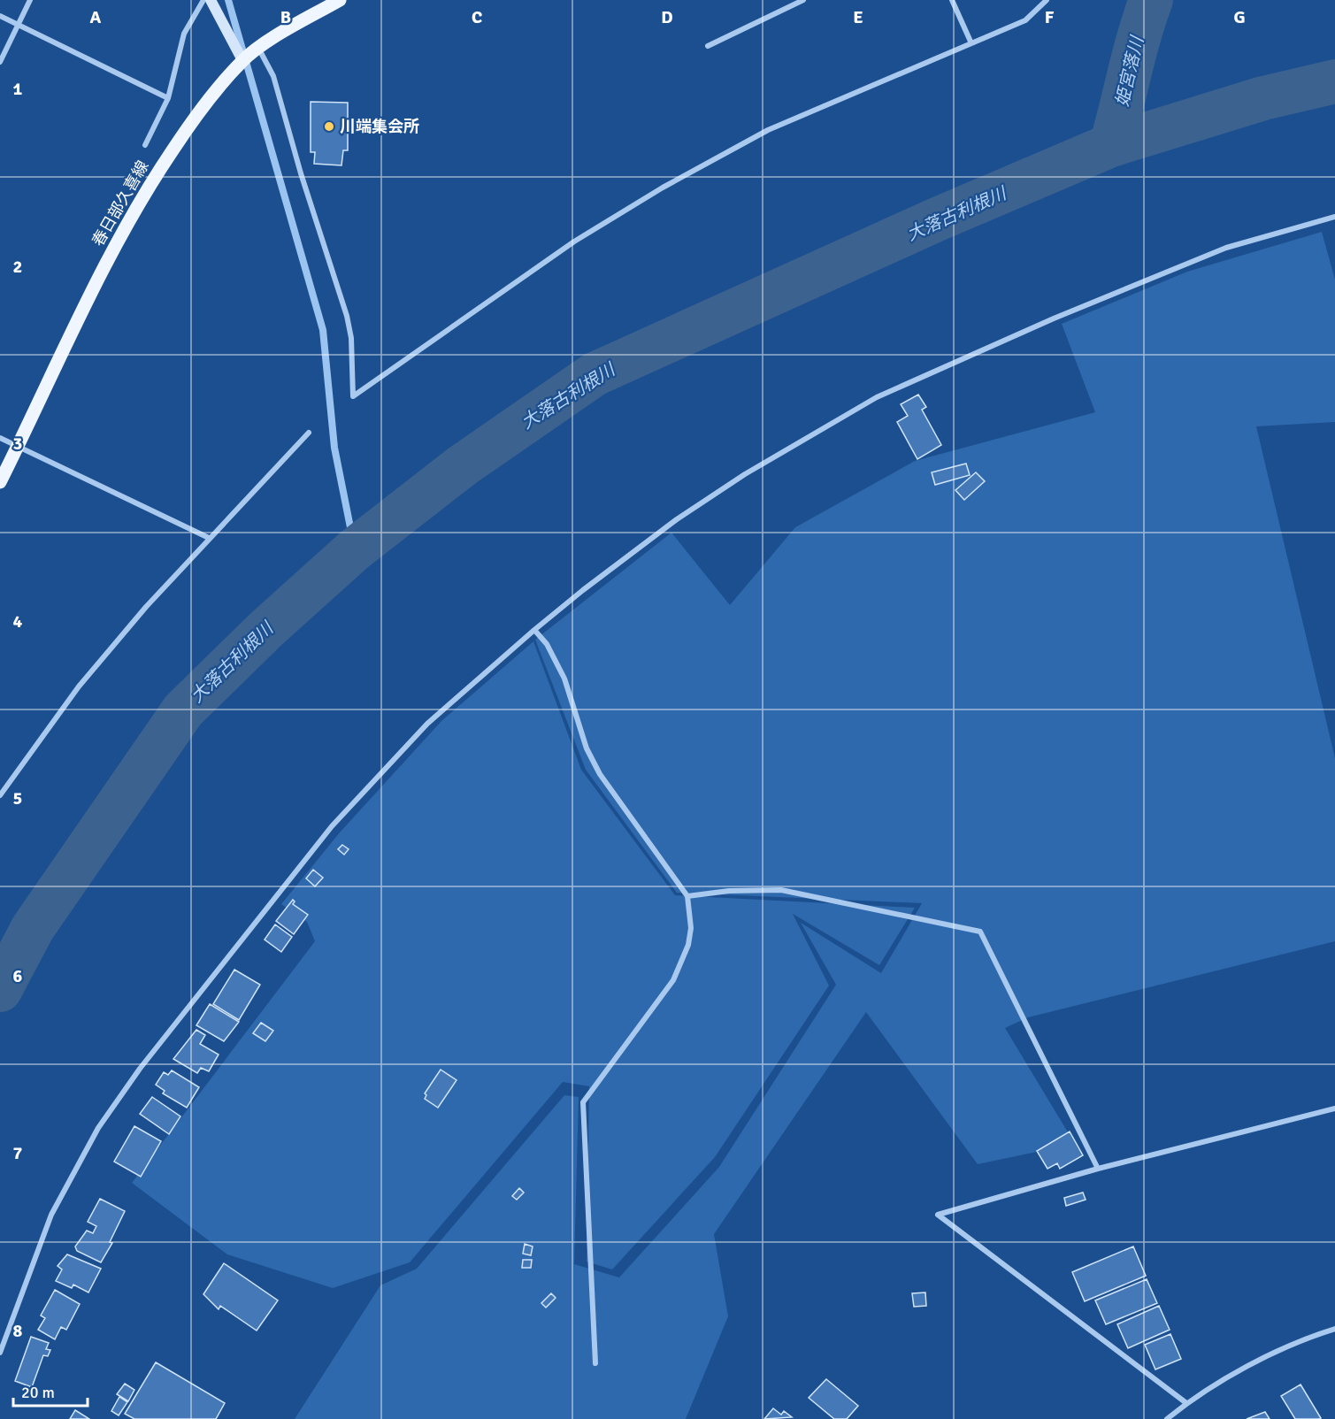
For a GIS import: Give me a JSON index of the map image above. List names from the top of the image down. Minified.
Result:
{"streets":{"main road":["春日部久喜線"]},"water":["姫宮落川","大落古利根川"],"places":["川端集会所"],"scale_bar":"20 m","grid":{"columns":["A","B","C","D","E","F","G"],"rows":["1","2","3","4","5","6","7","8"]}}
